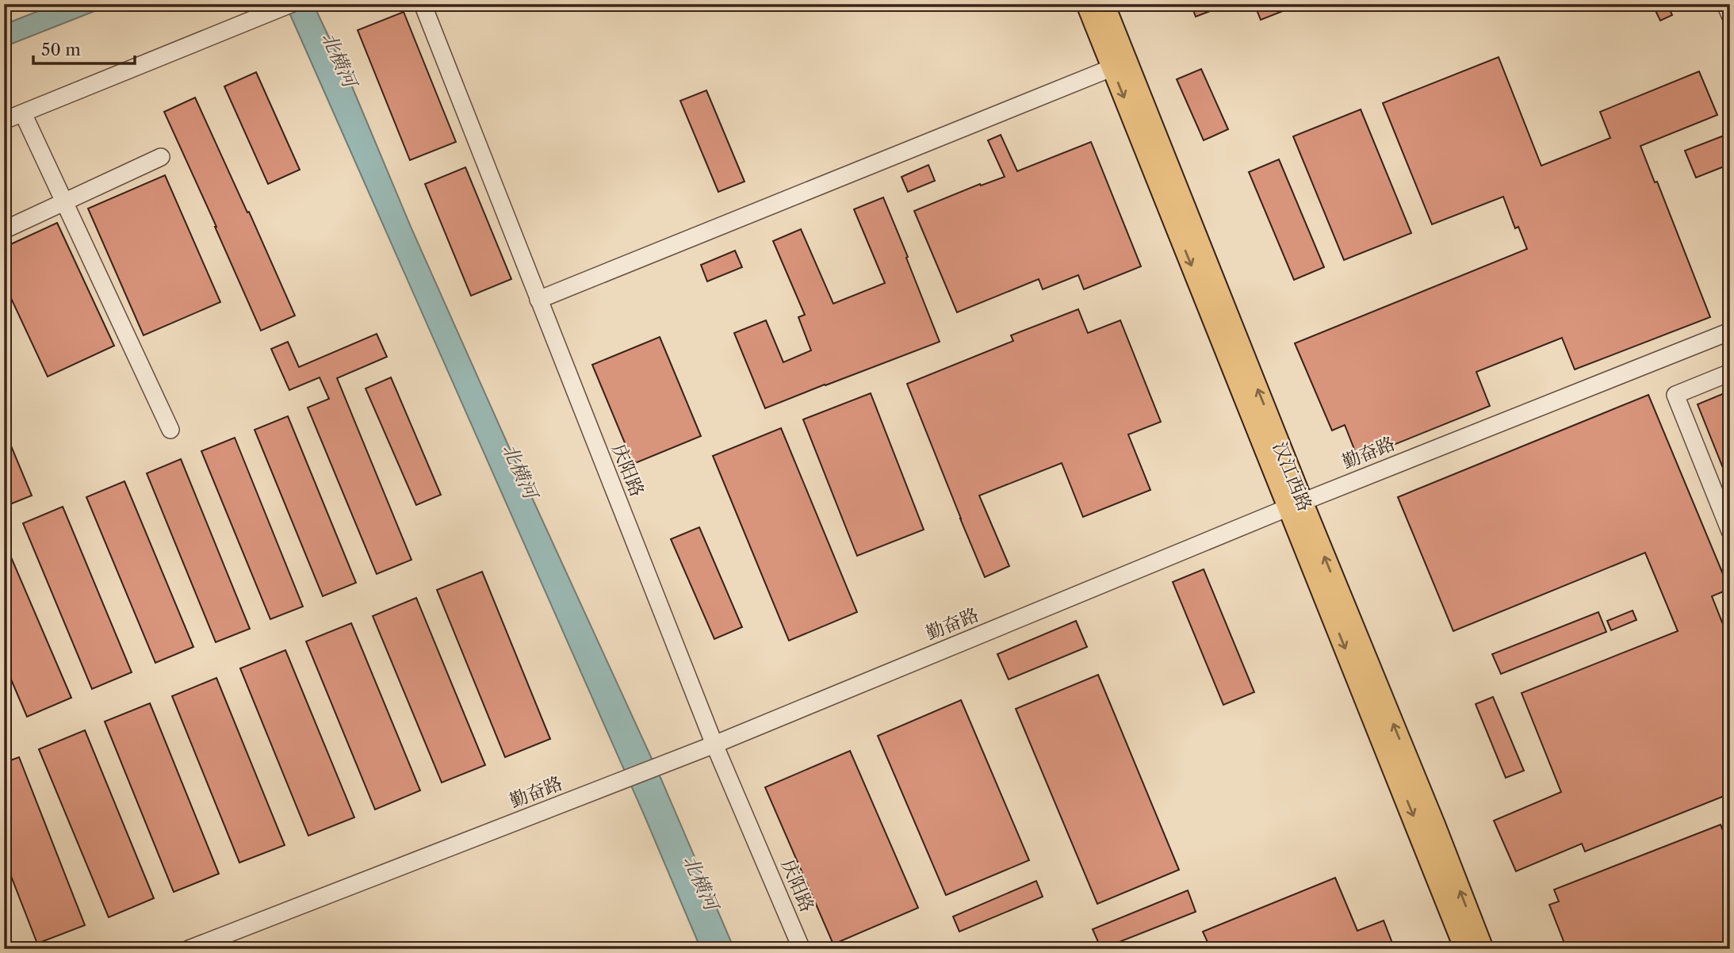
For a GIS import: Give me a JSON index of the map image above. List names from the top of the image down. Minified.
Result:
{"streets":{"main road":["汉江西路"],"street":["勤奋路","庆阳路"]},"crossings":[["勤奋路","庆阳路"],["勤奋路","汉江西路"]],"water":["北横河"],"scale_bar":"50 m"}
